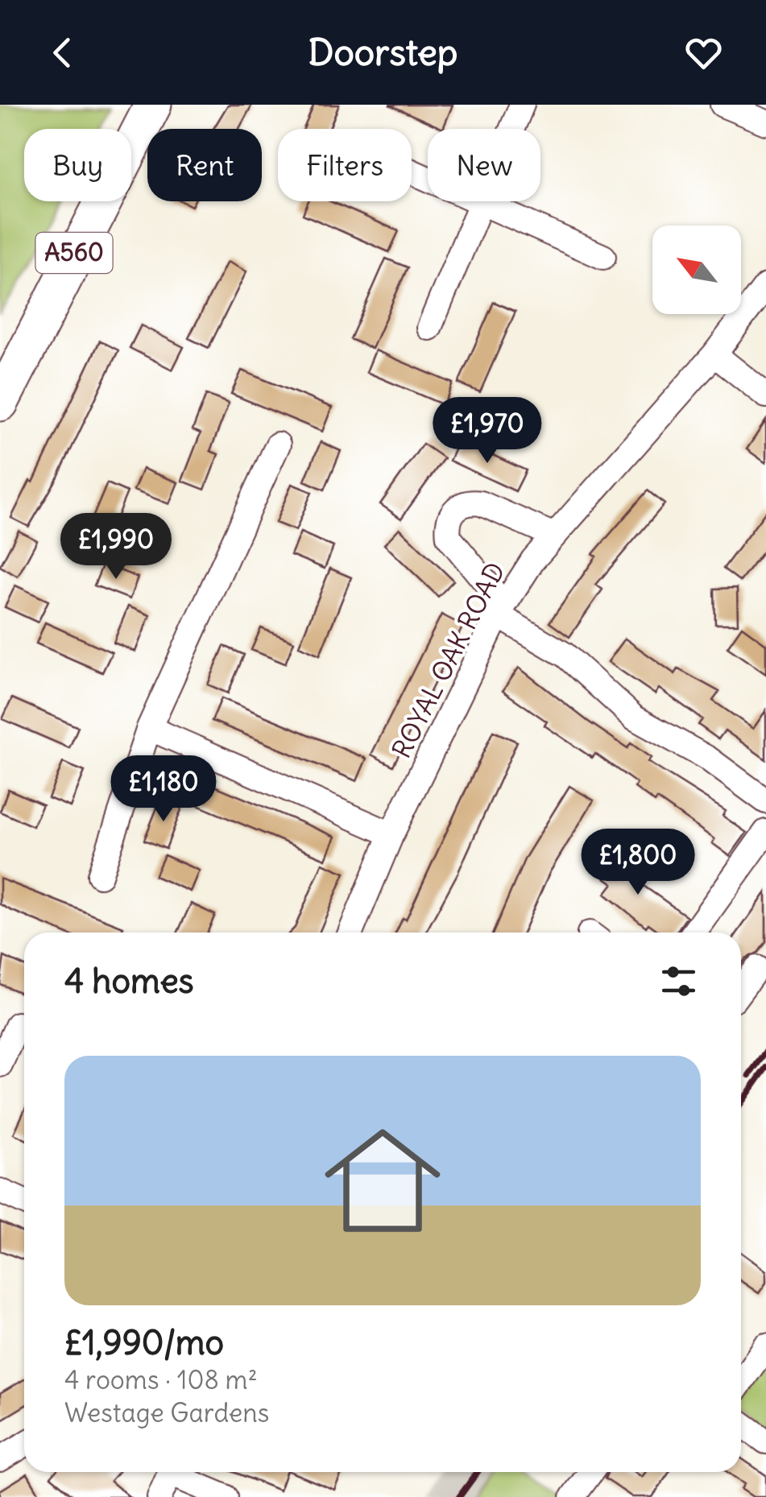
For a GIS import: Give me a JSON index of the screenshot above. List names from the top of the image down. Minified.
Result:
{"streets":{"highway":["A560"],"street":["ROYAL OAK ROAD"]},"north":"top left","page":{"header":"Doorstep","chip":["Buy","Rent","Filters","New"],"price":["£1,970","£1,990","£1,180","£1,800"],"heading":"4 homes","list":[{"name":"£1,990/mo","note":"4 rooms · 108 m² · Westage Gardens"}]}}
